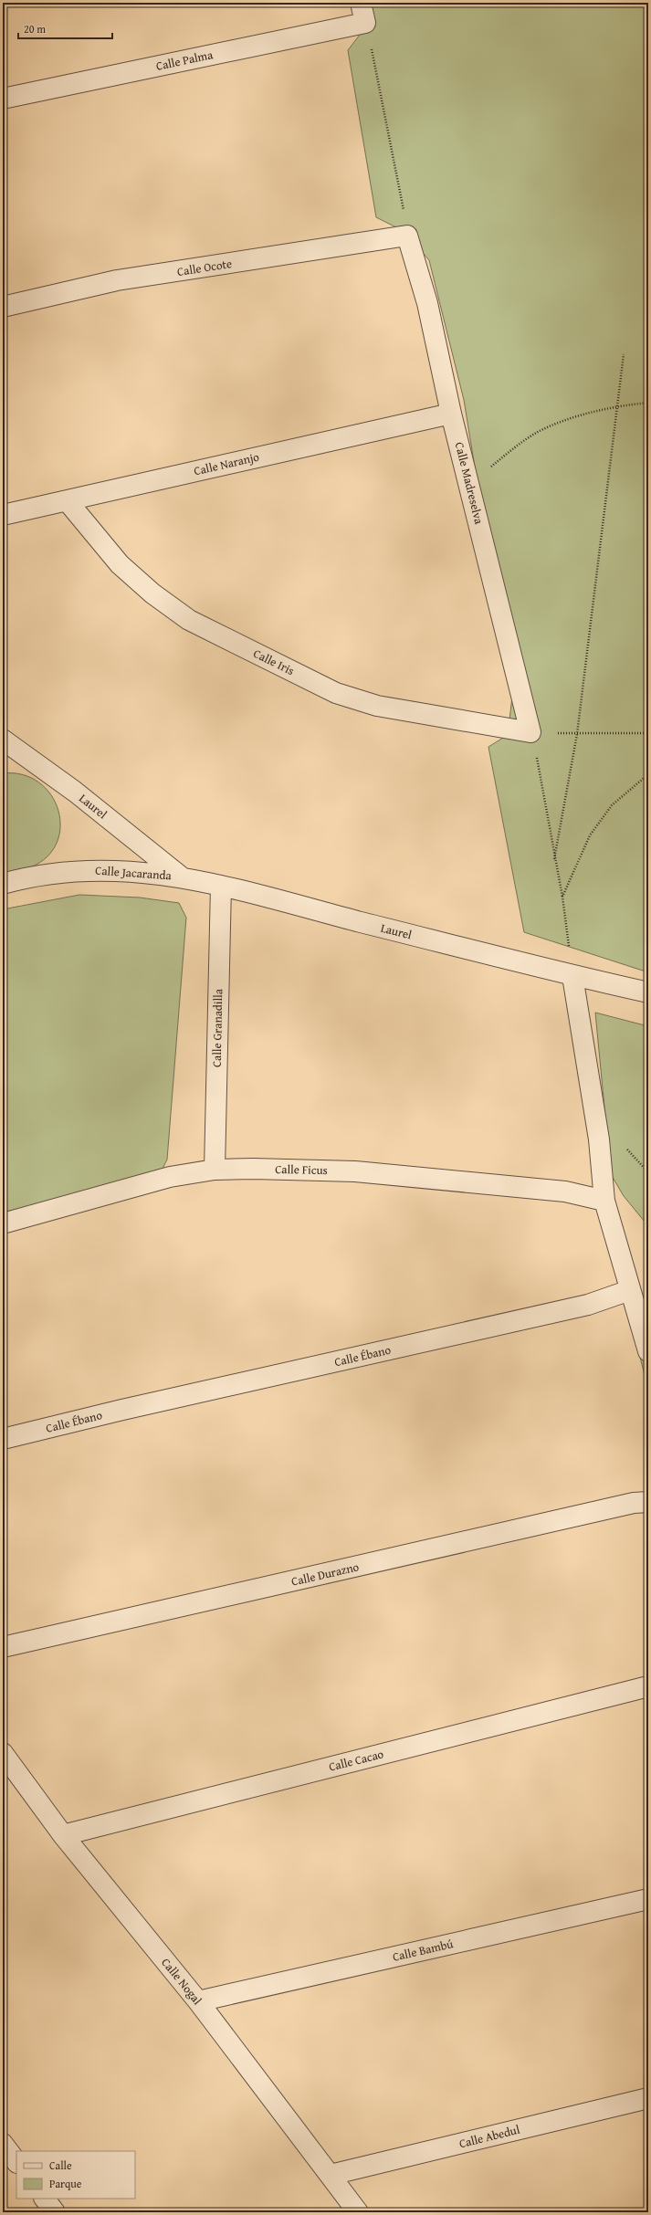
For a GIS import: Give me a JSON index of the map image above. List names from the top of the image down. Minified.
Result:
{"streets":{"street":["Calle Palma","Calle Ocote","Calle Naranjo","Calle Madreselva","Calle Iris","Laurel","Calle Jacaranda","Calle Granadilla","Calle Ficus","Calle Ébano","Calle Durazno","Calle Cacao","Calle Bambú","Calle Nogal","Calle Abedul"]},"crossings":[["Calle Ocote","Calle Madreselva"],["Calle Naranjo","Calle Madreselva"],["Calle Naranjo","Calle Iris"],["Calle Madreselva","Calle Iris"],["Laurel","Calle Jacaranda"],["Laurel","Calle Granadilla"],["Calle Jacaranda","Calle Granadilla"],["Calle Granadilla","Calle Ficus"],["Calle Cacao","Calle Nogal"],["Calle Bambú","Calle Nogal"],["Calle Nogal","Calle Abedul"]],"legend":["Calle","Parque"],"scale_bar":"20 m"}
